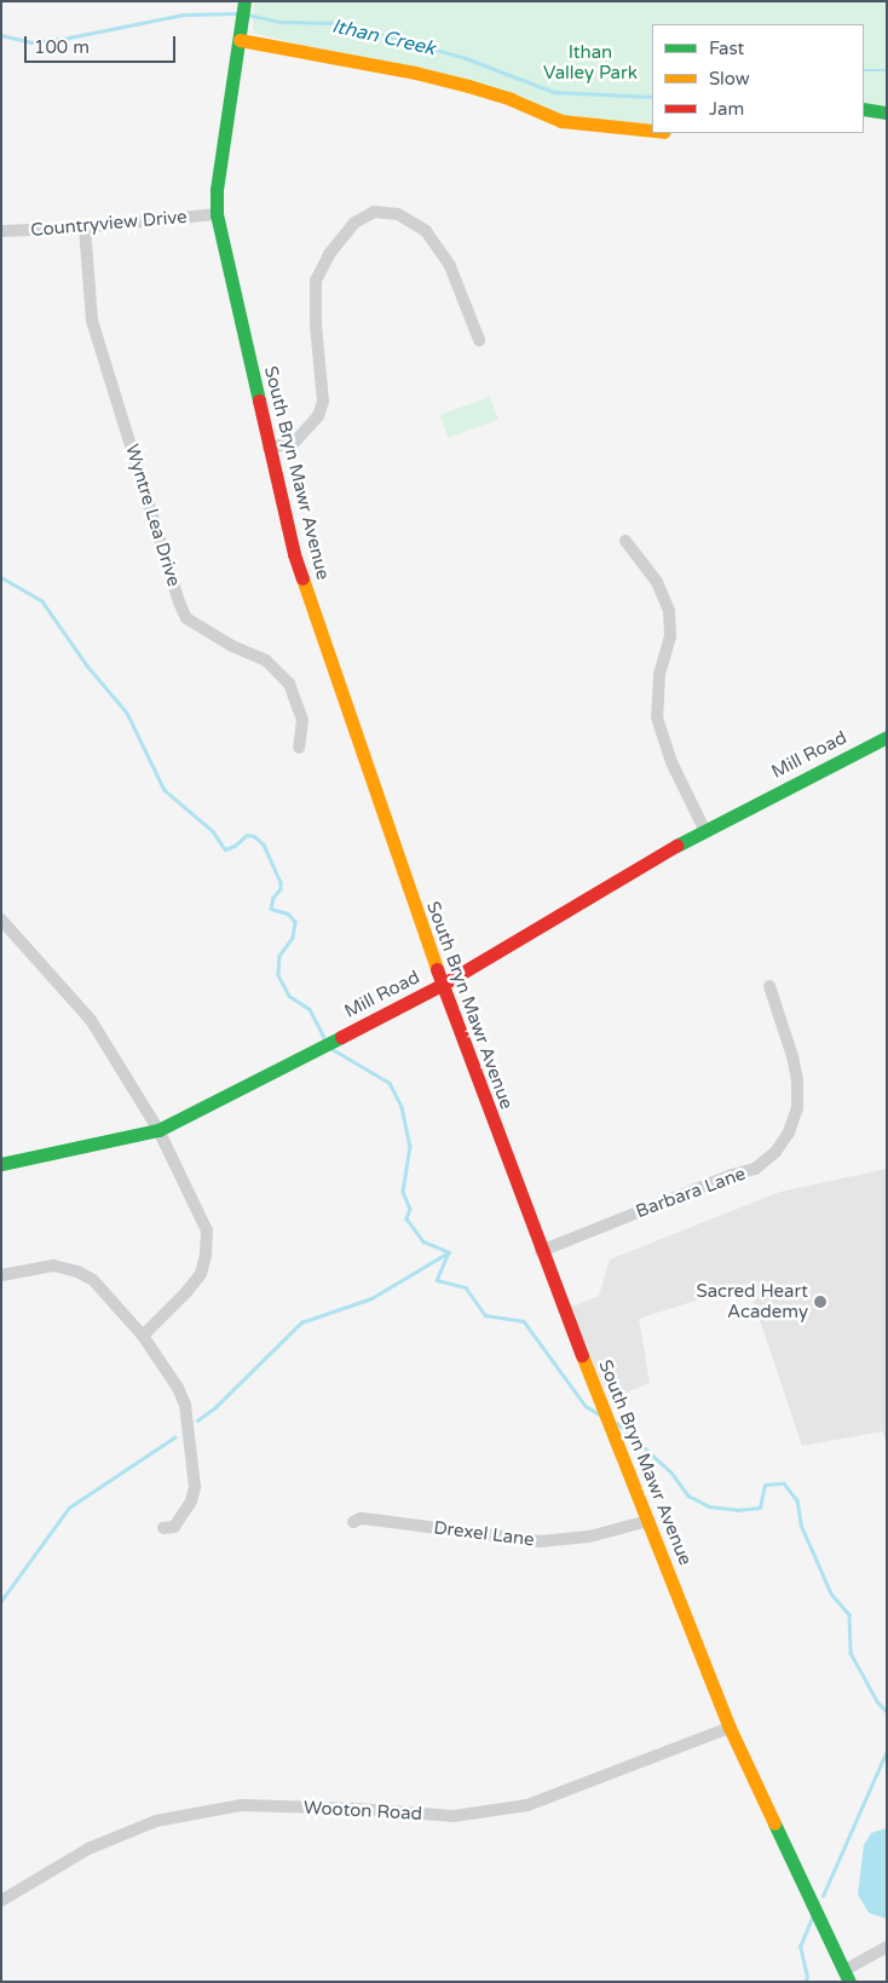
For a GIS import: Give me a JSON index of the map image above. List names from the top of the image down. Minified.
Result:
{"streets":{"main road":["South Bryn Mawr Avenue","Mill Road"],"street":["Countryview Drive","Wyntre Lea Drive","Barbara Lane","Drexel Lane","Wooton Road"]},"crossings":[["Countryview Drive","South Bryn Mawr Avenue"],["Countryview Drive","Wyntre Lea Drive"],["South Bryn Mawr Avenue","Mill Road"],["South Bryn Mawr Avenue","Barbara Lane"],["South Bryn Mawr Avenue","Drexel Lane"],["South Bryn Mawr Avenue","Wooton Road"]],"water":["Ithan Creek"],"parks":["Ithan Valley Park"],"places":["Sacred Heart Academy"],"legend":["Fast","Slow","Jam"],"scale_bar":"100 m"}
